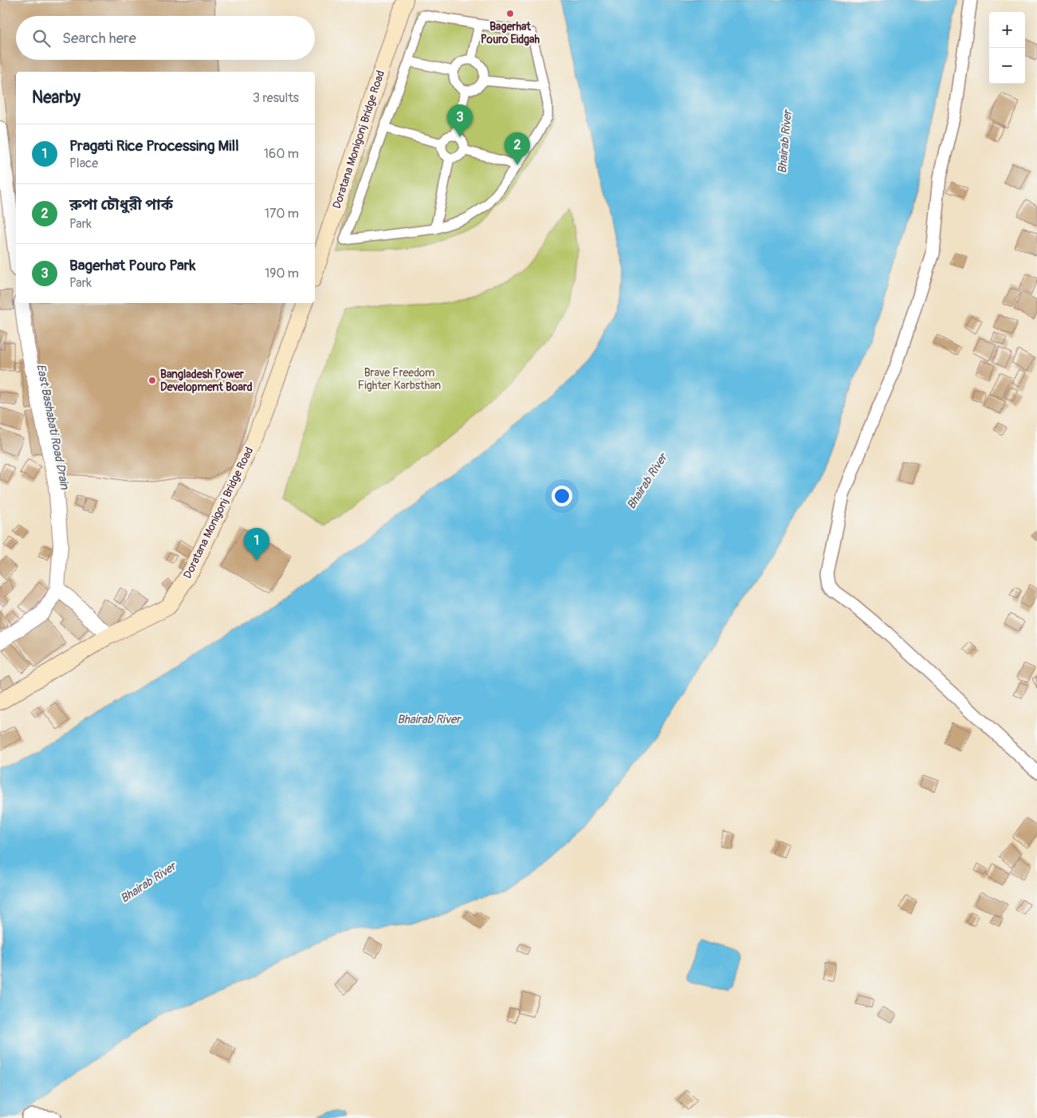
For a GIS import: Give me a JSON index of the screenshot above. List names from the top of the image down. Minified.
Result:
{"streets":{"main road":["Doratana Monigonj Bridge Road"]},"water":["Bhairab River","East Bashabati Road Drain"],"parks":["Brave Freedom Fighter Karbsthan"],"places":["Bagerhat Pouro Eidgah","Bangladesh Power Development Board"],"page":{"map_buttons":["+","−"],"search":"Search here","heading":["Nearby","3 results"],"pins":["3","2","1"],"list":[{"mark":"1","name":"Pragati Rice Processing Mill","note":"Place","value":"160 m"},{"mark":"2","name":"রুপা চৌধুরী পার্ক","note":"Park","value":"170 m"},{"mark":"3","name":"Bagerhat Pouro Park","note":"Park","value":"190 m"}]}}
